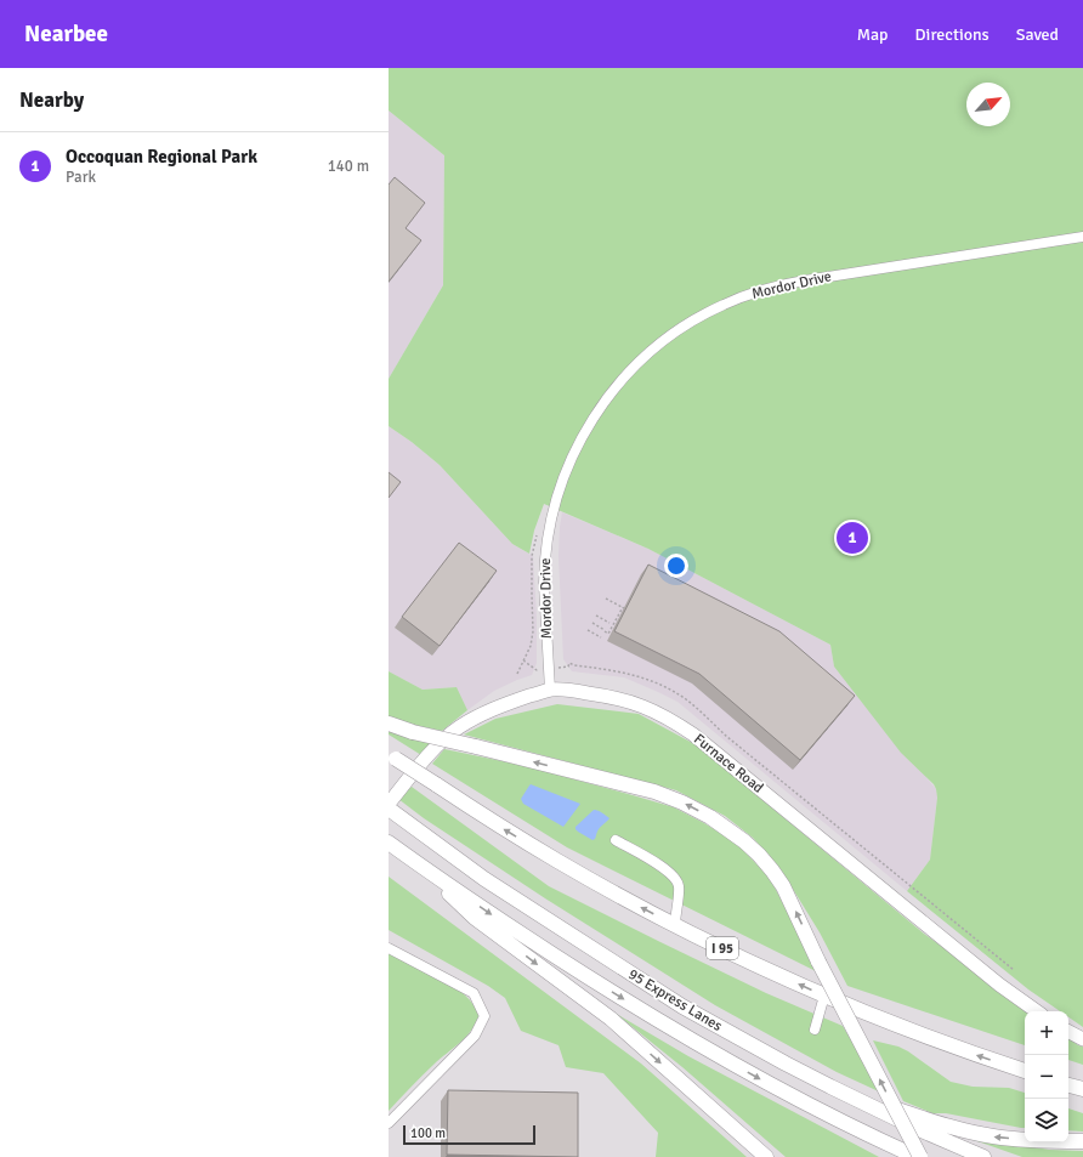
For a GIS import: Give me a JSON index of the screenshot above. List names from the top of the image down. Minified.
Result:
{"streets":{"highway":["I 95","95 Express Lanes"],"main road":["Furnace Road"],"street":["Mordor Drive"]},"crossings":[["Mordor Drive","Furnace Road"]],"scale_bar":"100 m","north":"top right","page":{"header":"Nearbee","nav":["Map","Directions","Saved"],"heading":"Nearby","list":[{"mark":"1","name":"Occoquan Regional Park","note":"Park","value":"140 m"}],"pins":"1","map_buttons":["+","−"],"scale":"100 m"}}
